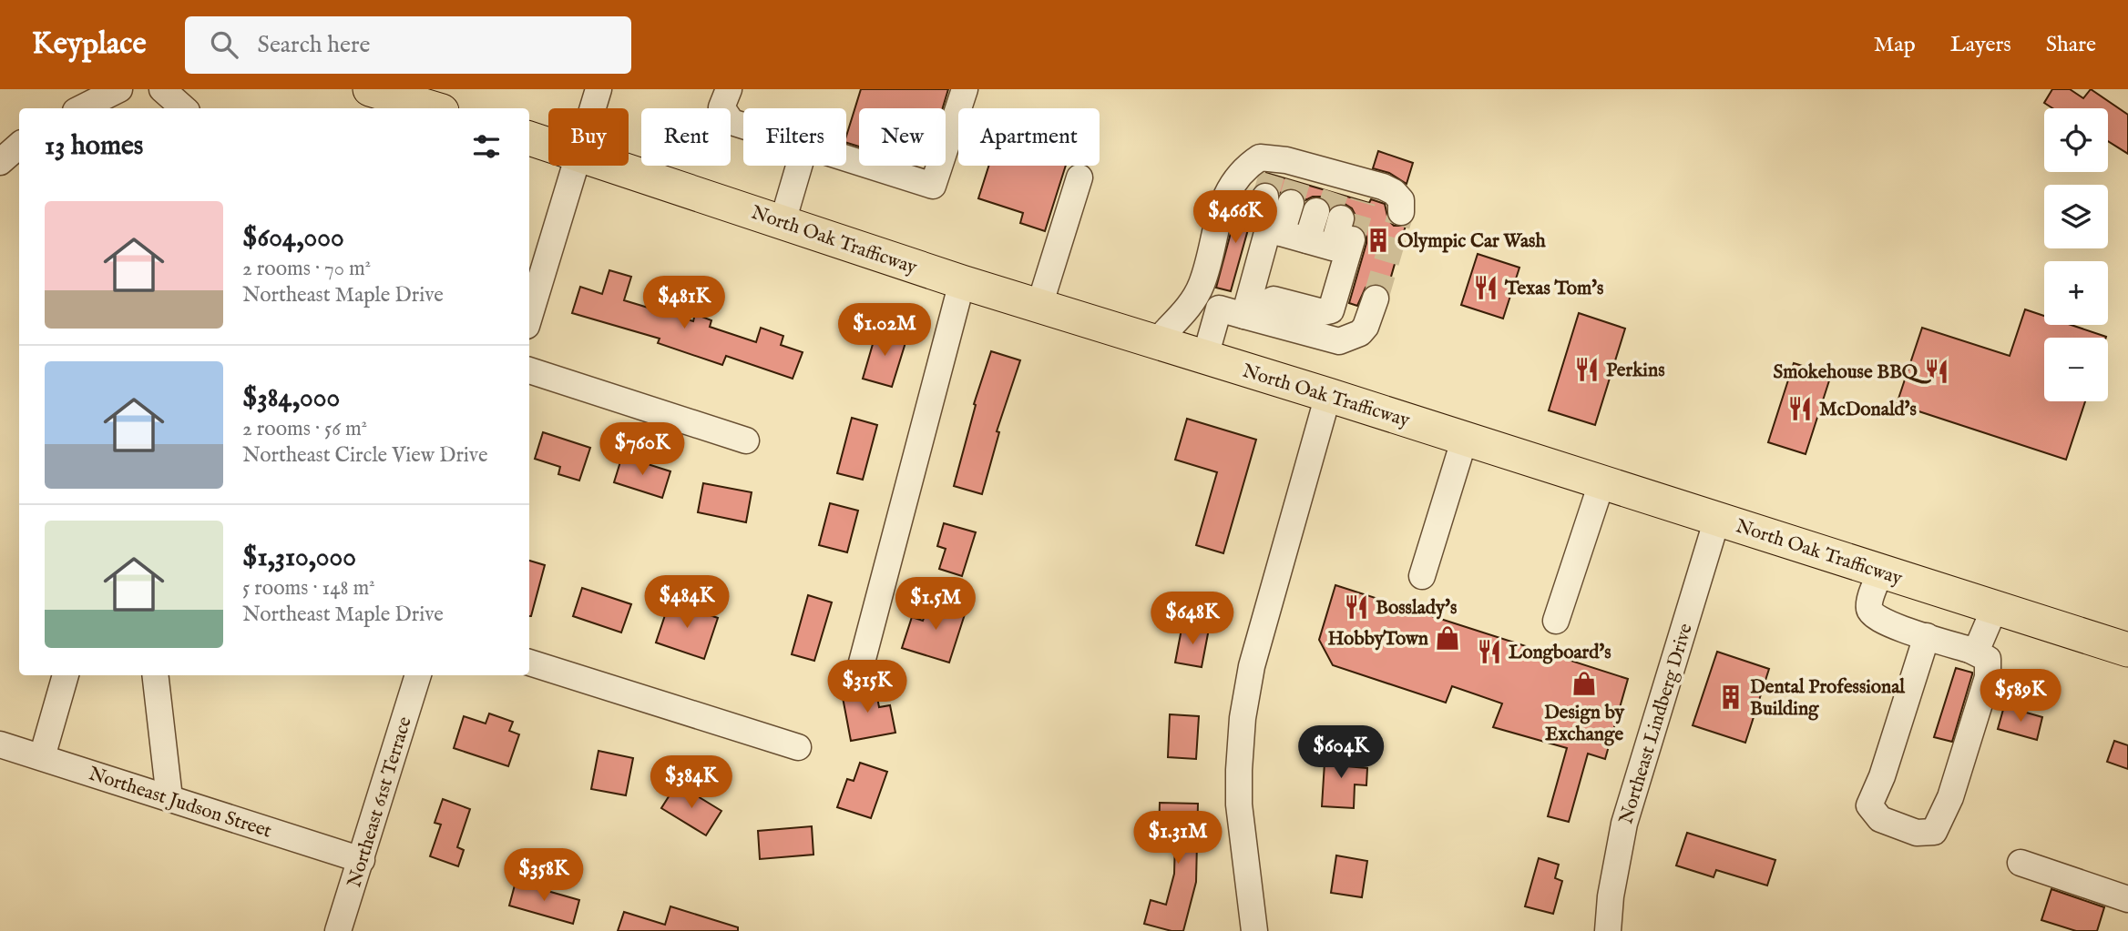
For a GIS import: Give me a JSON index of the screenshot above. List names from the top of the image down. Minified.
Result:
{"streets":{"main road":["North Oak Trafficway"],"street":["Northeast Lindberg Drive","Northeast Judson Street","Northeast 61st Terrace"]},"crossings":[["North Oak Trafficway","Northeast Lindberg Drive"],["Northeast Judson Street","Northeast 61st Terrace"]],"places":{"building":["Olympic Car Wash","Dental Professional Building"],"restaurant":["Texas Tom's","Perkins","Smokehouse BBQ","McDonald's","Bosslady's","Longboard's"],"shop":["HobbyTown","Design by Exchange"]},"page":{"header":"Keyplace","search":"Search here","nav":["Map","Layers","Share"],"map_buttons":["+","−"],"chip":["Buy","Rent","Filters","New","Apartment"],"heading":"13 homes","list":[{"name":"$604,000","note":"2 rooms · 70 m² · Northeast Maple Drive"},{"name":"$384,000","note":"2 rooms · 56 m² · Northeast Circle View Drive"},{"name":"$1,310,000","note":"5 rooms · 148 m² · Northeast Maple Drive"}],"price":["$466K","$481K","$1.02M","$760K","$484K","$1.5M","$648K","$315K","$589K","$604K","$384K","$1.31M","$358K"]}}
